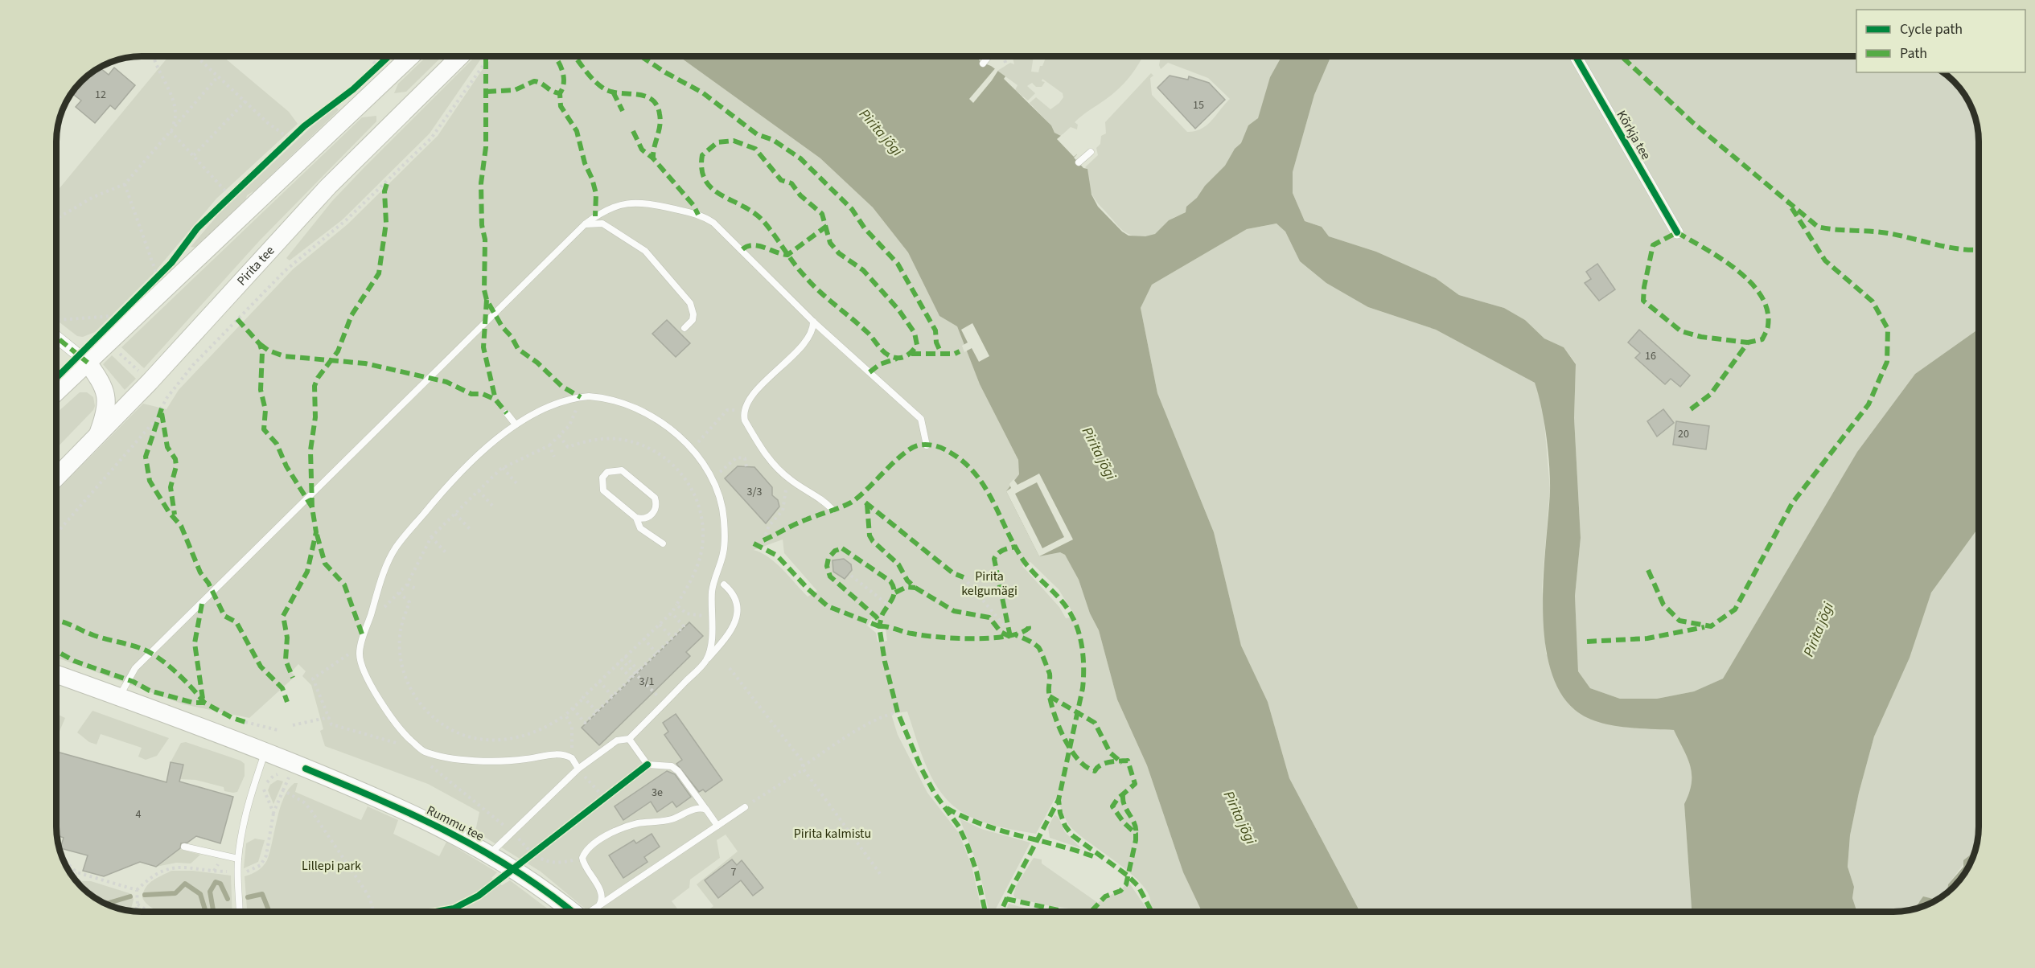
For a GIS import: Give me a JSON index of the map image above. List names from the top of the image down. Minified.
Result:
{"streets":{"main road":["Pirita tee","Rummu tee"],"street":["Kõrkja tee"]},"water":["Pirita jõgi"],"parks":["Pirita kelgumägi","Pirita kalmistu","Lillepi park"],"house_numbers":["12","15","16","20","3/3","3/1","3e","4","7"],"legend":["Cycle path","Path"]}
